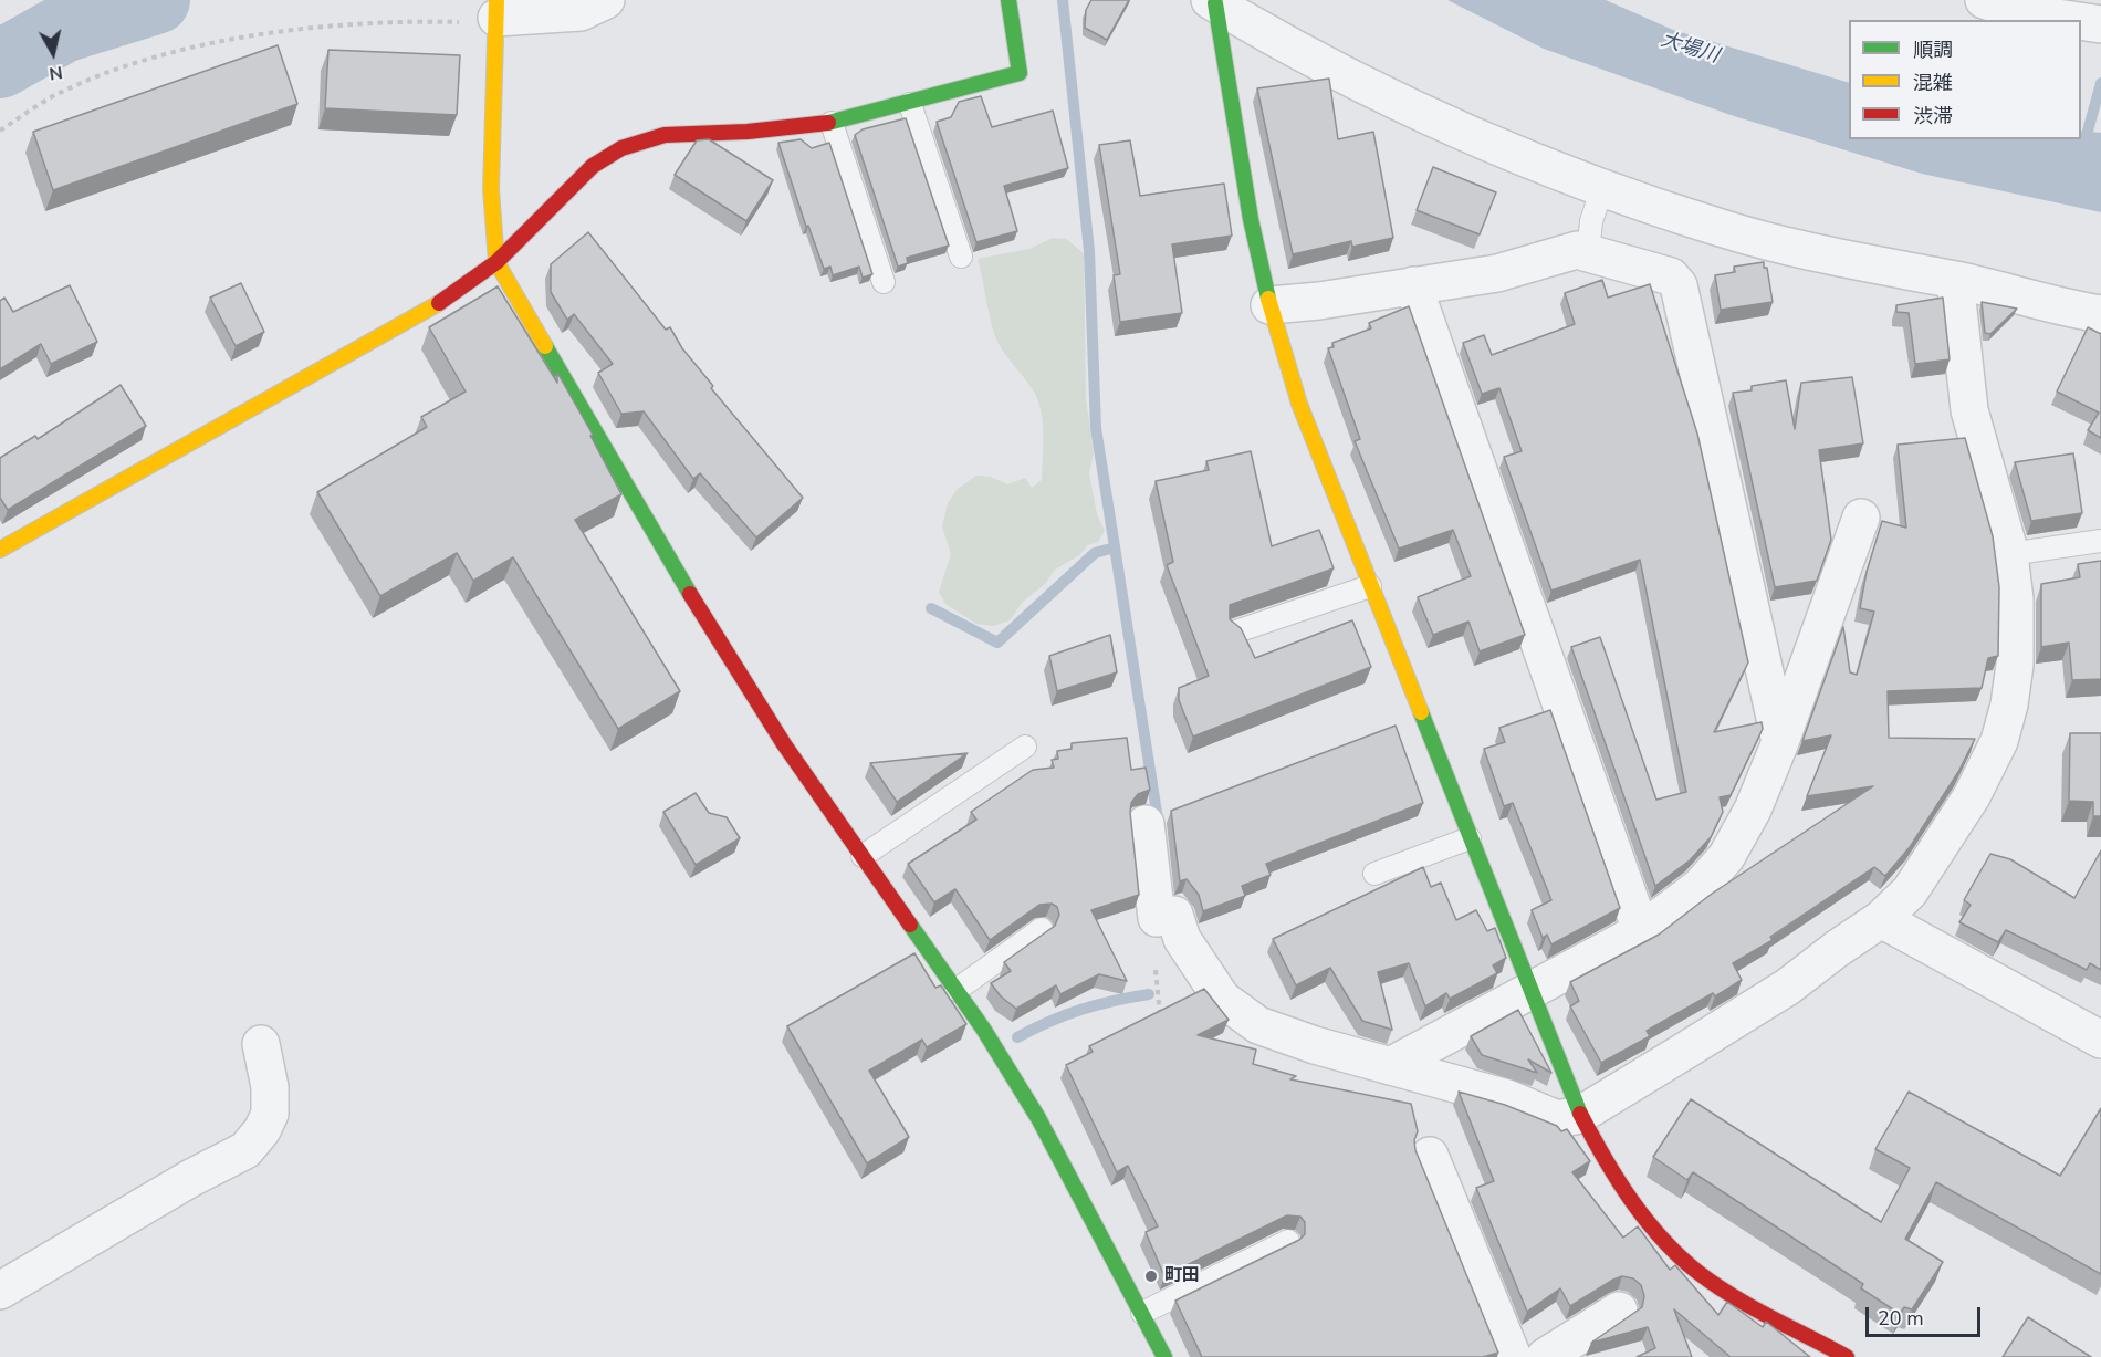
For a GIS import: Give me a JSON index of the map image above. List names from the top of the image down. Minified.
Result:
{"water":["大場川"],"places":["町田"],"legend":["順調","混雑","渋滞"],"scale_bar":"20 m","north":"bottom"}
